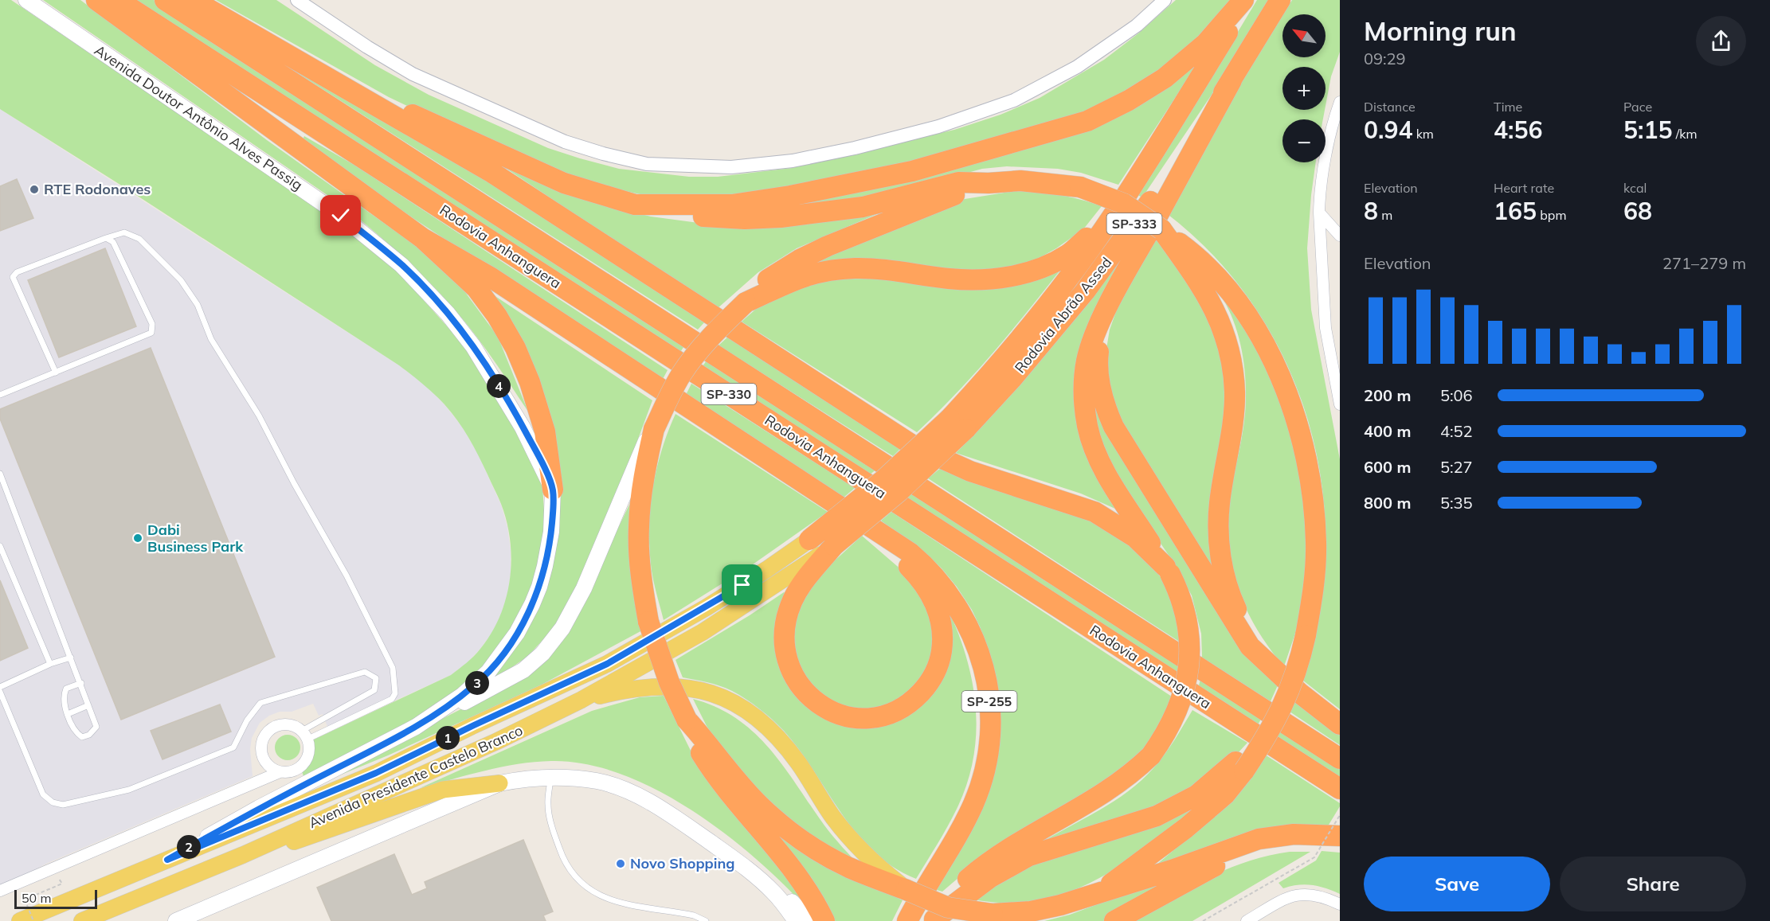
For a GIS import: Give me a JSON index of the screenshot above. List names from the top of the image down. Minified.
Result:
{"streets":{"highway":["SP-333","Rodovia Anhanguera","Rodovia Abrão Assed","SP-330","SP-255"],"main road":["Avenida Doutor Antônio Alves Passig","Avenida Presidente Castelo Branco"]},"crossings":[["Avenida Doutor Antônio Alves Passig","Avenida Presidente Castelo Branco"],["Rodovia Abrão Assed","SP-330"],["Rodovia Abrão Assed","SP-255"],["Rodovia Abrão Assed","Avenida Presidente Castelo Branco"],["SP-330","SP-255"]],"places":["RTE Rodonaves","Dabi Business Park","Novo Shopping"],"scale_bar":"50 m","north":"top left","page":{"heading":["Morning run","09:29"],"map_buttons":["+","−"],"stats":[["Distance","0.94 km"],["Time","4:56"],["Pace","5:15 /km"],["Elevation","8 m"],["Heart rate","165 bpm"],["kcal","68"]],"chart":["Elevation","271–279 m"],"pins":["4","3","1","2"],"list":[{"name":"200 m","note":"5:06"},{"name":"400 m","note":"4:52"},{"name":"600 m","note":"5:27"},{"name":"800 m","note":"5:35"}],"buttons":["Save","Share"],"scale":"50 m"}}
